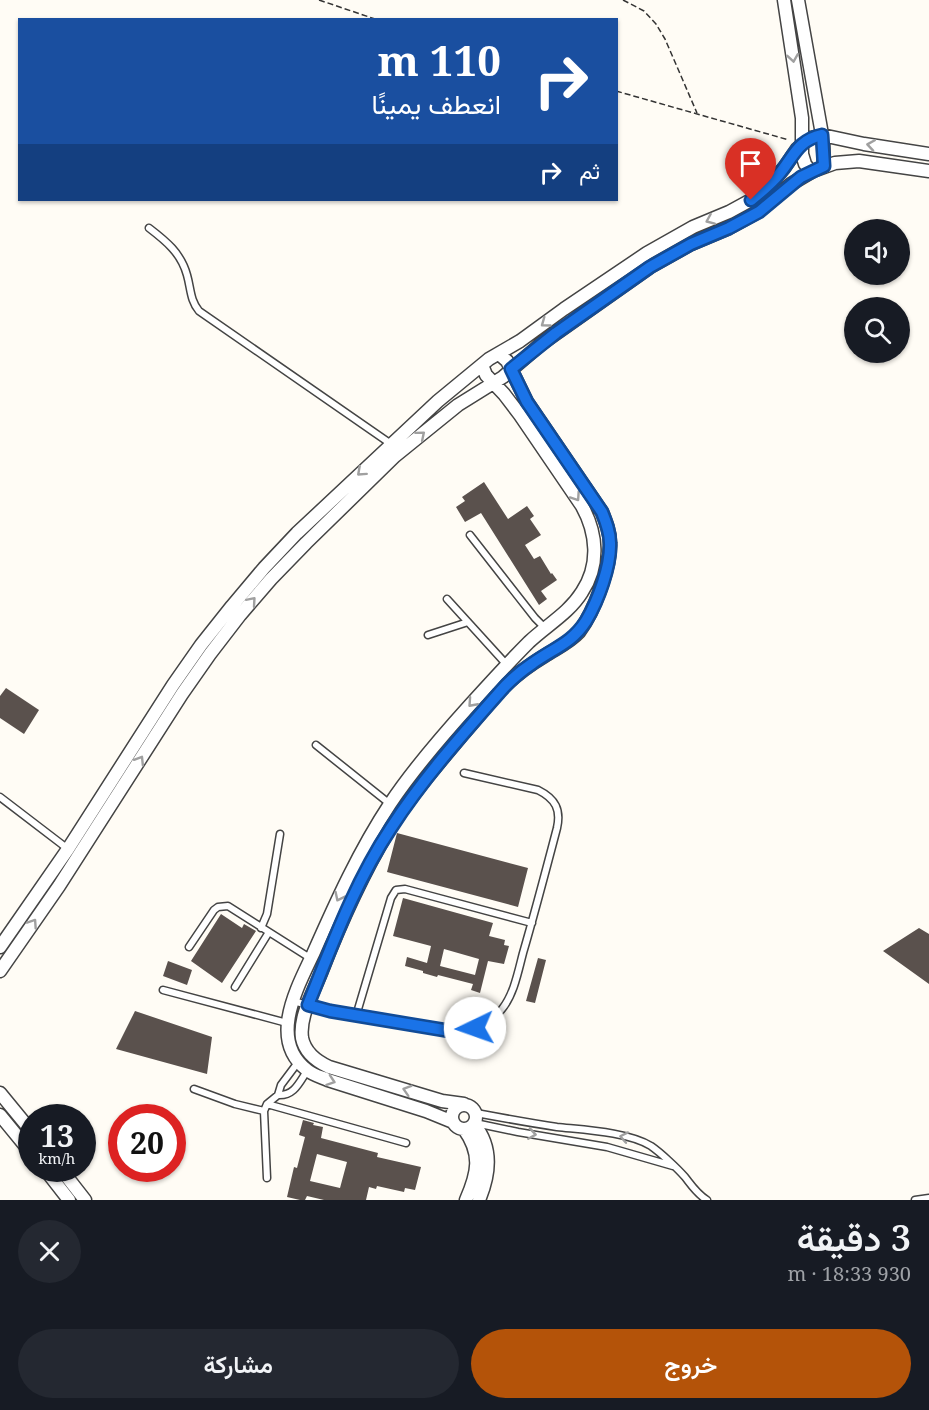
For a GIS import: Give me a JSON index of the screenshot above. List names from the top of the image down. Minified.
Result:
{"page":{"turn":["110 m","انعطف يمينًا"],"then":"ثم","speed":"13 km/h","limit":"20","heading":["3 دقيقة","930 m · 18:33"],"buttons":["خروج","مشاركة"]}}
